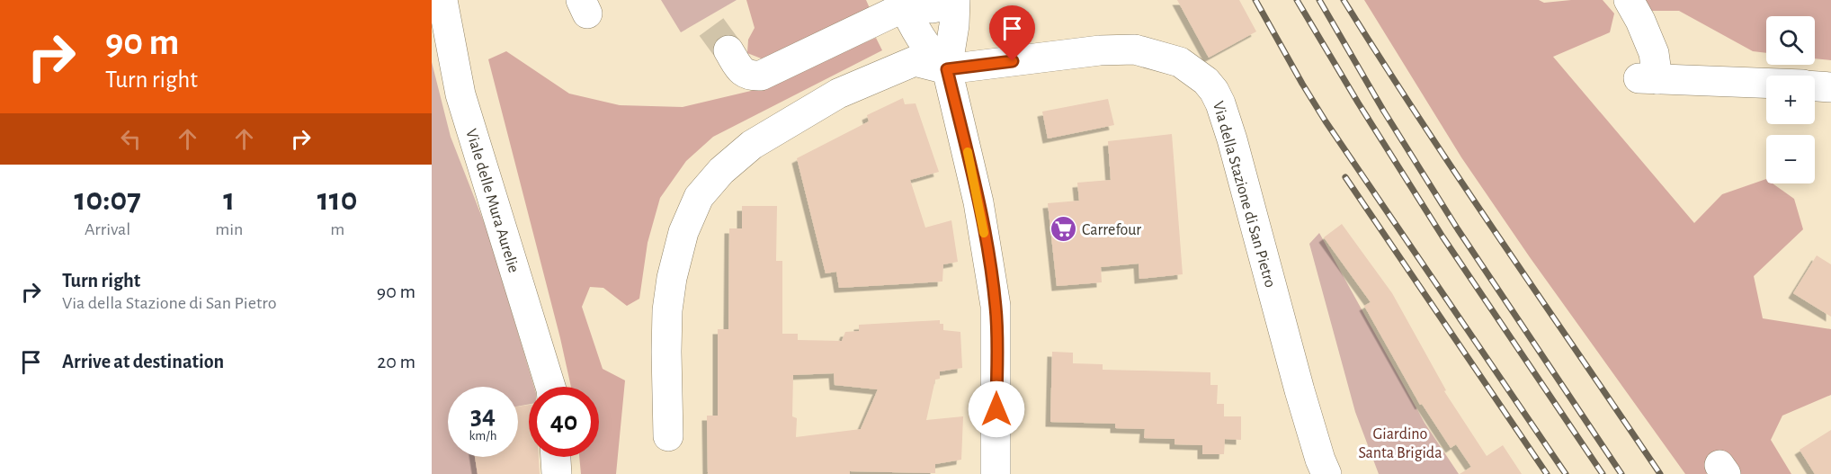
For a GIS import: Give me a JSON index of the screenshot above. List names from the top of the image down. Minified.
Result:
{"streets":{"street":["Via della Stazione di San Pietro","Viale delle Mura Aurelie"]},"parks":["Giardino Santa Brigida"],"places":{"supermarket":["Carrefour"]},"page":{"turn":["90 m","Turn right"],"map_buttons":["+","−"],"eta":["10:07","Arrival","1","min","110","m"],"list":[{"name":"Turn right","note":"Via della Stazione di San Pietro","value":"90 m"},{"name":"Arrive at destination","value":"20 m"}],"speed":"34 km/h","limit":"40"}}
